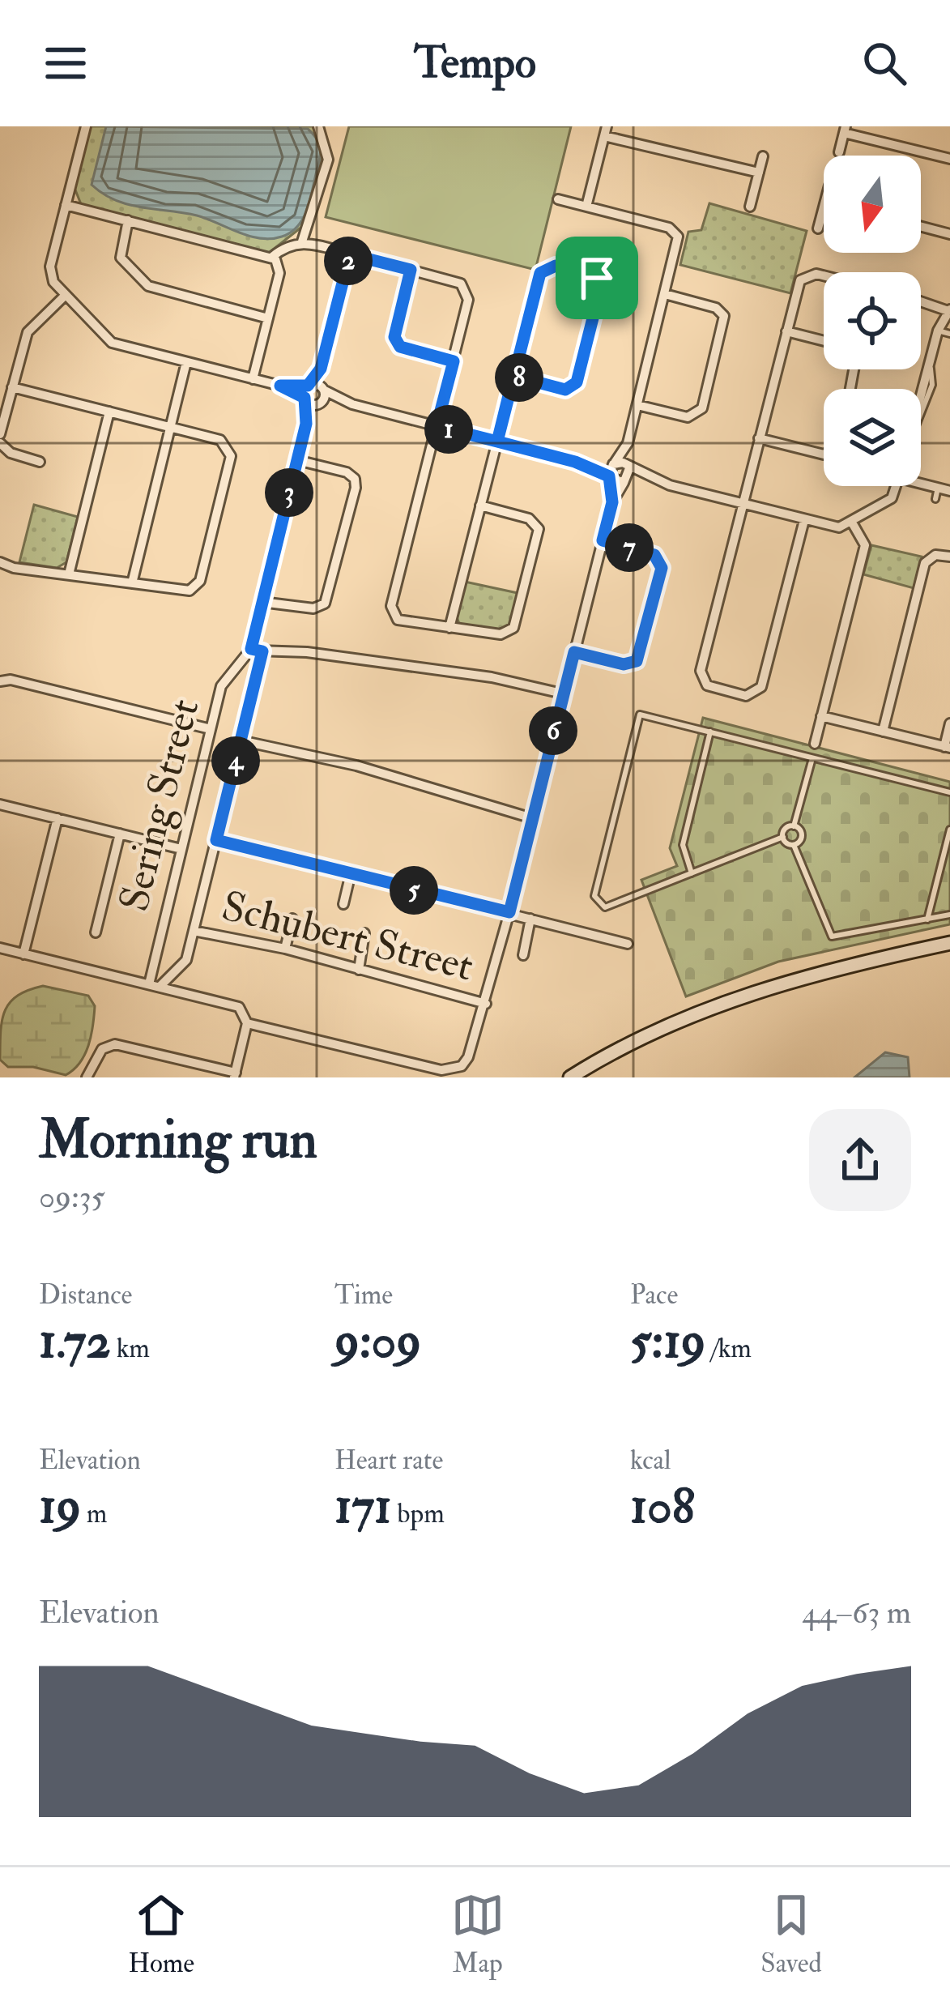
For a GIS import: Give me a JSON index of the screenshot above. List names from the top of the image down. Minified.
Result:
{"streets":{"street":["Sering Street","Schubert Street"]},"north":"bottom","page":{"header":"Tempo","pins":["2","8","1","3","7","6","4","5"],"heading":["Morning run","09:35"],"stats":[["Distance","1.72 km"],["Time","9:09"],["Pace","5:19 /km"],["Elevation","19 m"],["Heart rate","171 bpm"],["kcal","108"]],"chart":["Elevation","44–63 m"],"tabs":["Home","Map","Saved"]}}
